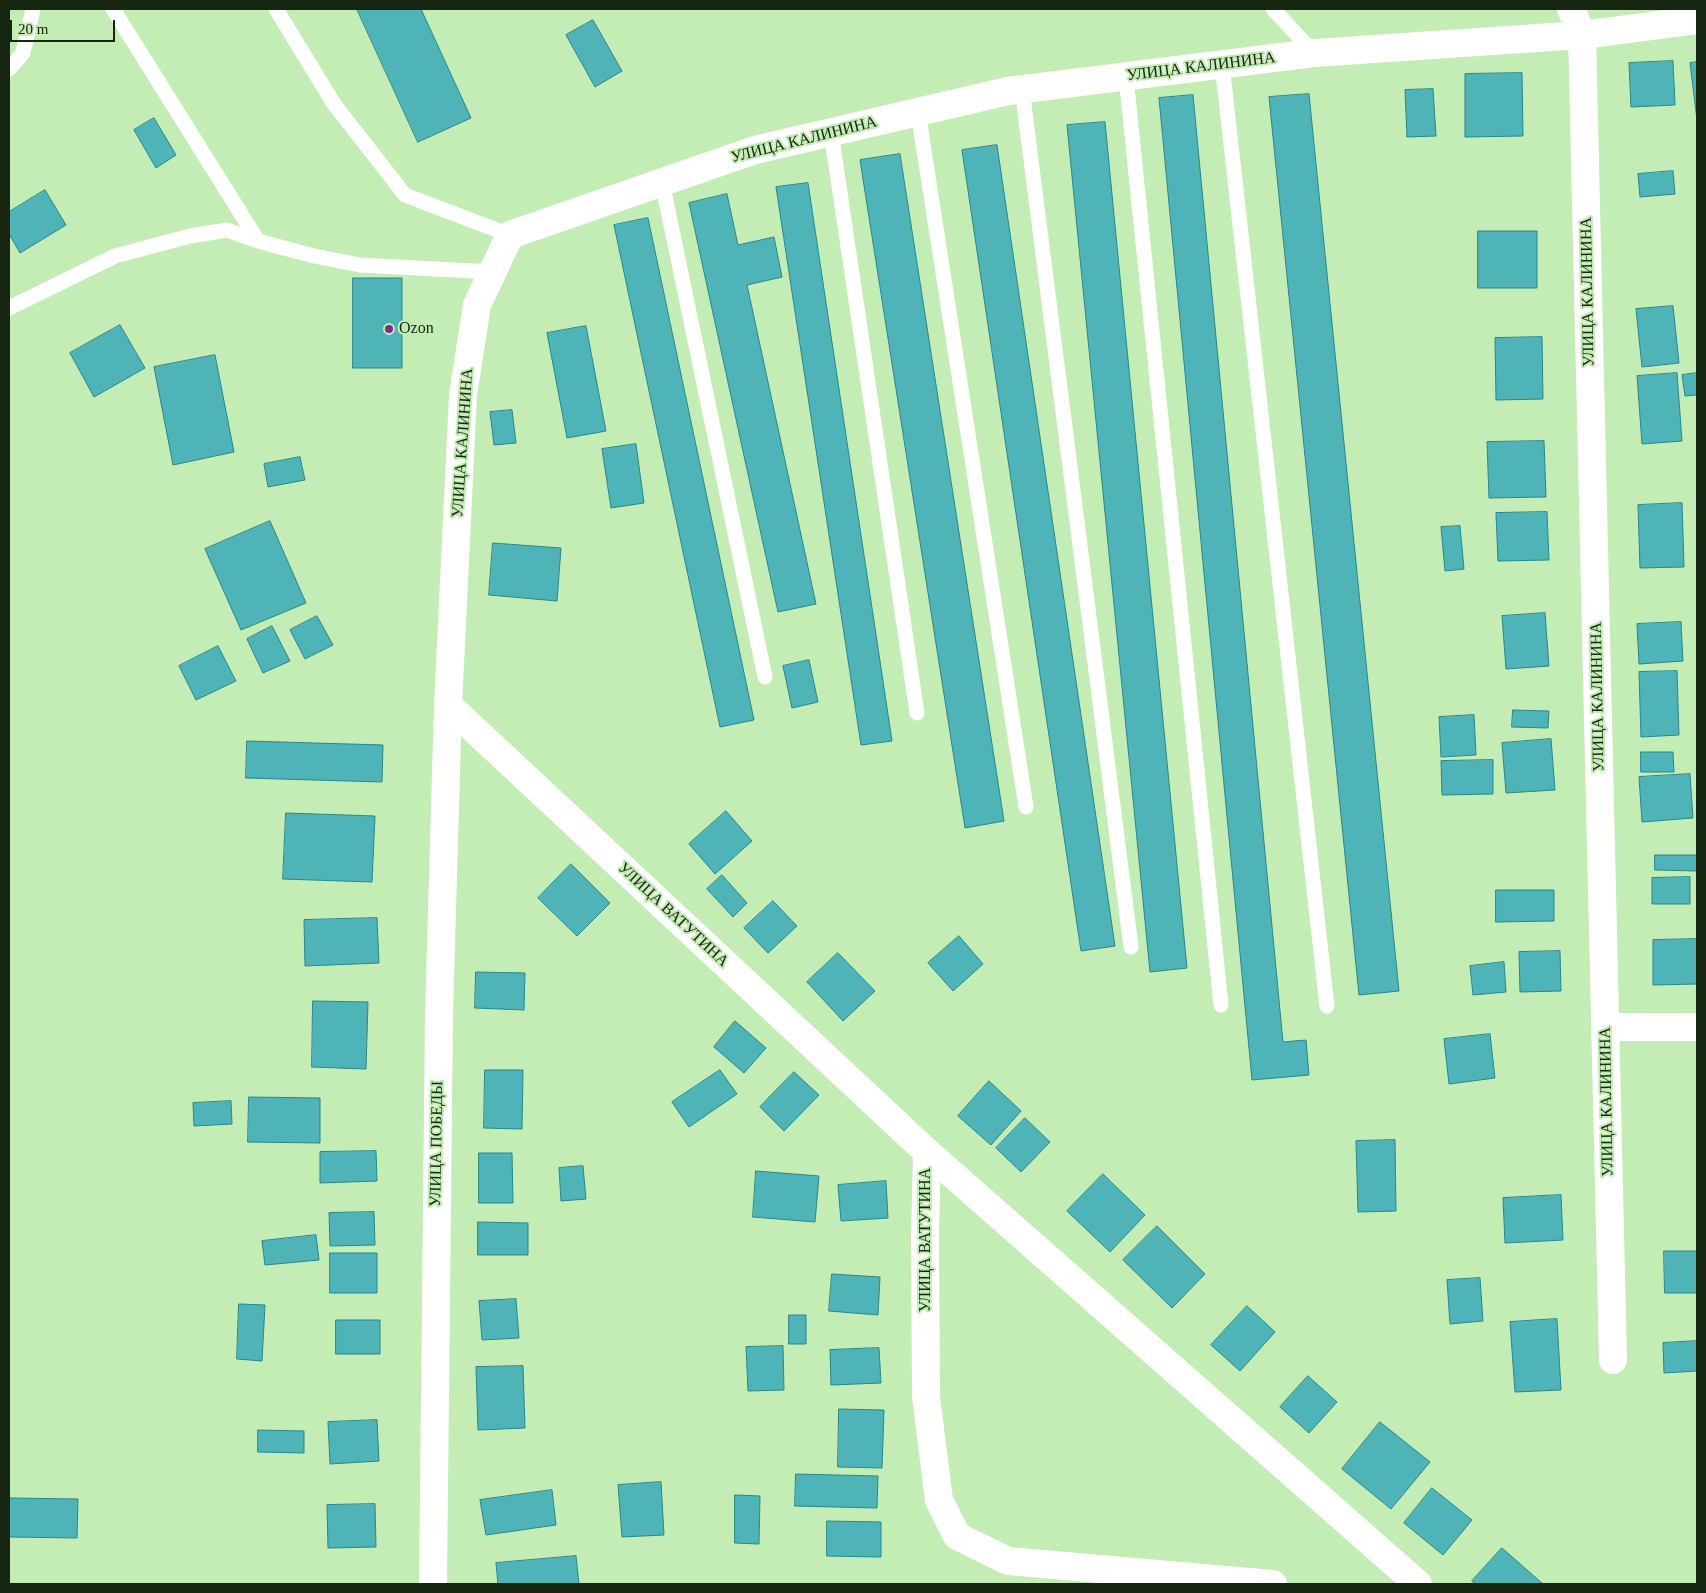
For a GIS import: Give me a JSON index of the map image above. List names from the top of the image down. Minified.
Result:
{"streets":{"street":["УЛИЦА КАЛИНИНА","УЛИЦА ВАТУТИНА","УЛИЦА ПОБЕДЫ"]},"crossings":[["УЛИЦА КАЛИНИНА","УЛИЦА ВАТУТИНА"],["УЛИЦА КАЛИНИНА","УЛИЦА ПОБЕДЫ"],["УЛИЦА ВАТУТИНА","УЛИЦА ПОБЕДЫ"]],"places":["Ozon"],"scale_bar":"20 m"}
